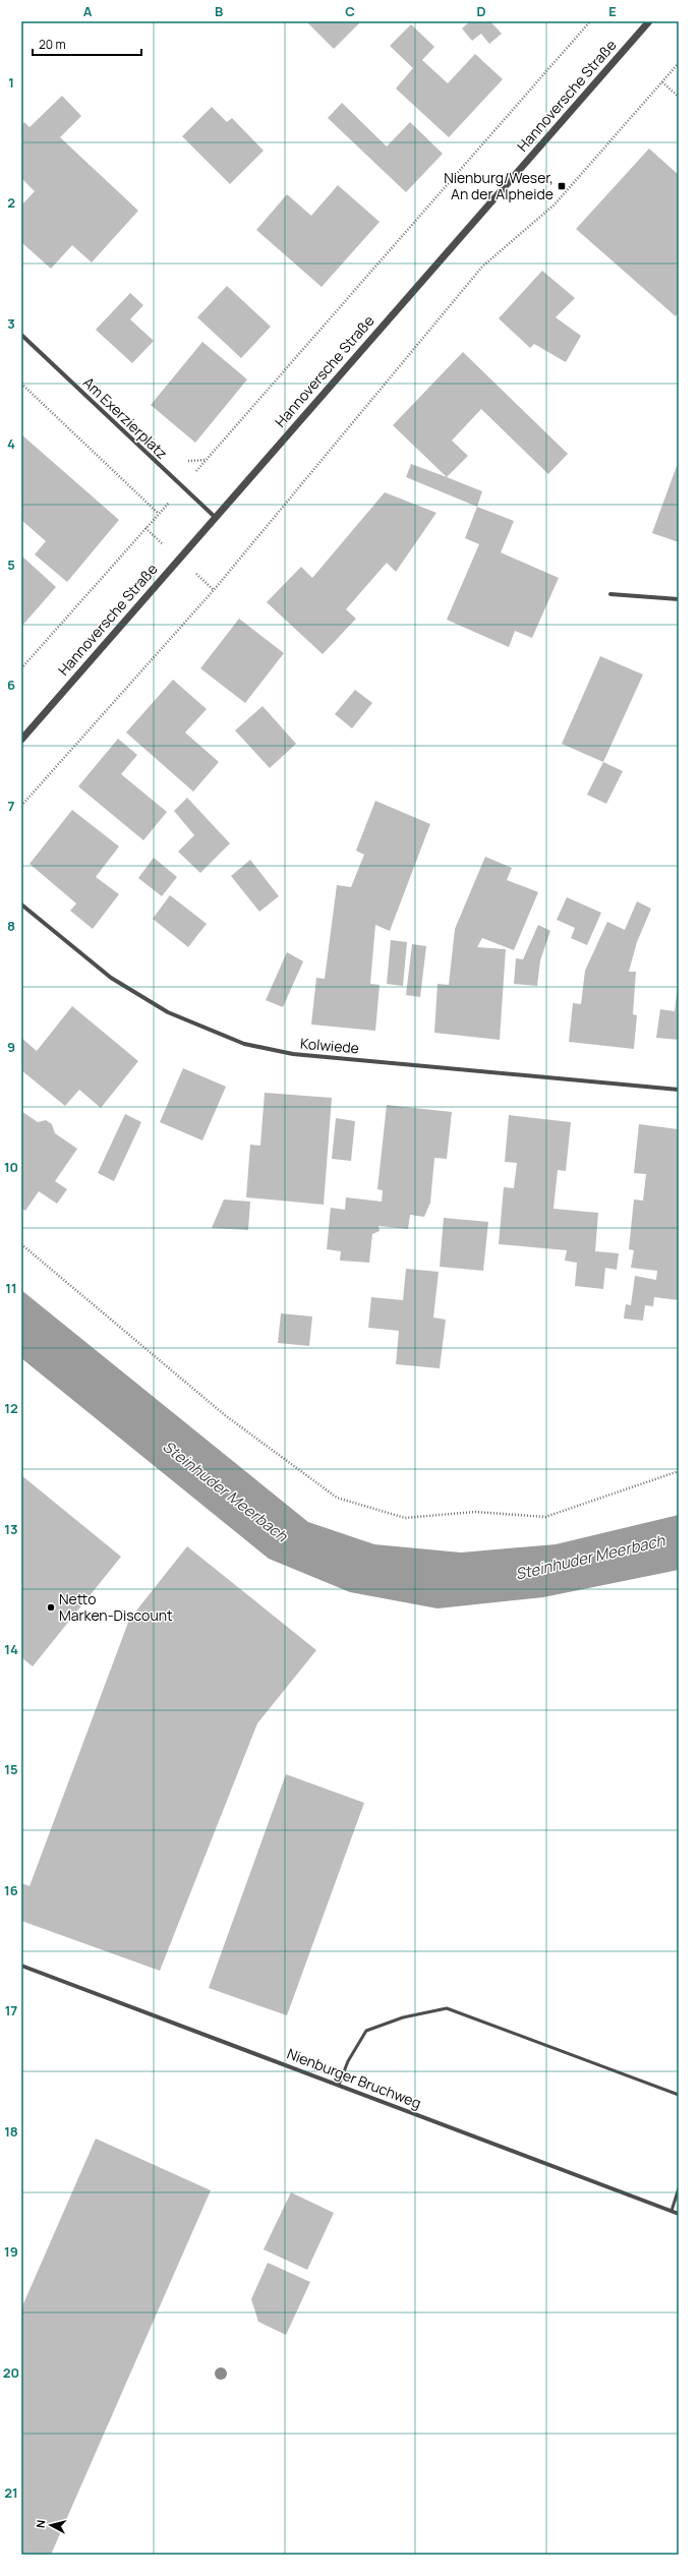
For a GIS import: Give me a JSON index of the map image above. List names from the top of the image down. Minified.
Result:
{"streets":{"street":["Hannoversche Straße","Am Exerzierplatz","Kolwiede","Nienburger Bruchweg"]},"crossings":[["Hannoversche Straße","Am Exerzierplatz"]],"water":["Steinhuder Meerbach"],"places":{"transit":["Nienburg/Weser, An der Alpheide"],"other":["Netto Marken-Discount"]},"scale_bar":"20 m","north":"left","grid":{"columns":["A","B","C","D","E"],"rows":["1","2","3","4","5","6","7","8","9","10","11","12","13","14","15","16","17","18","19","20","21"]}}
